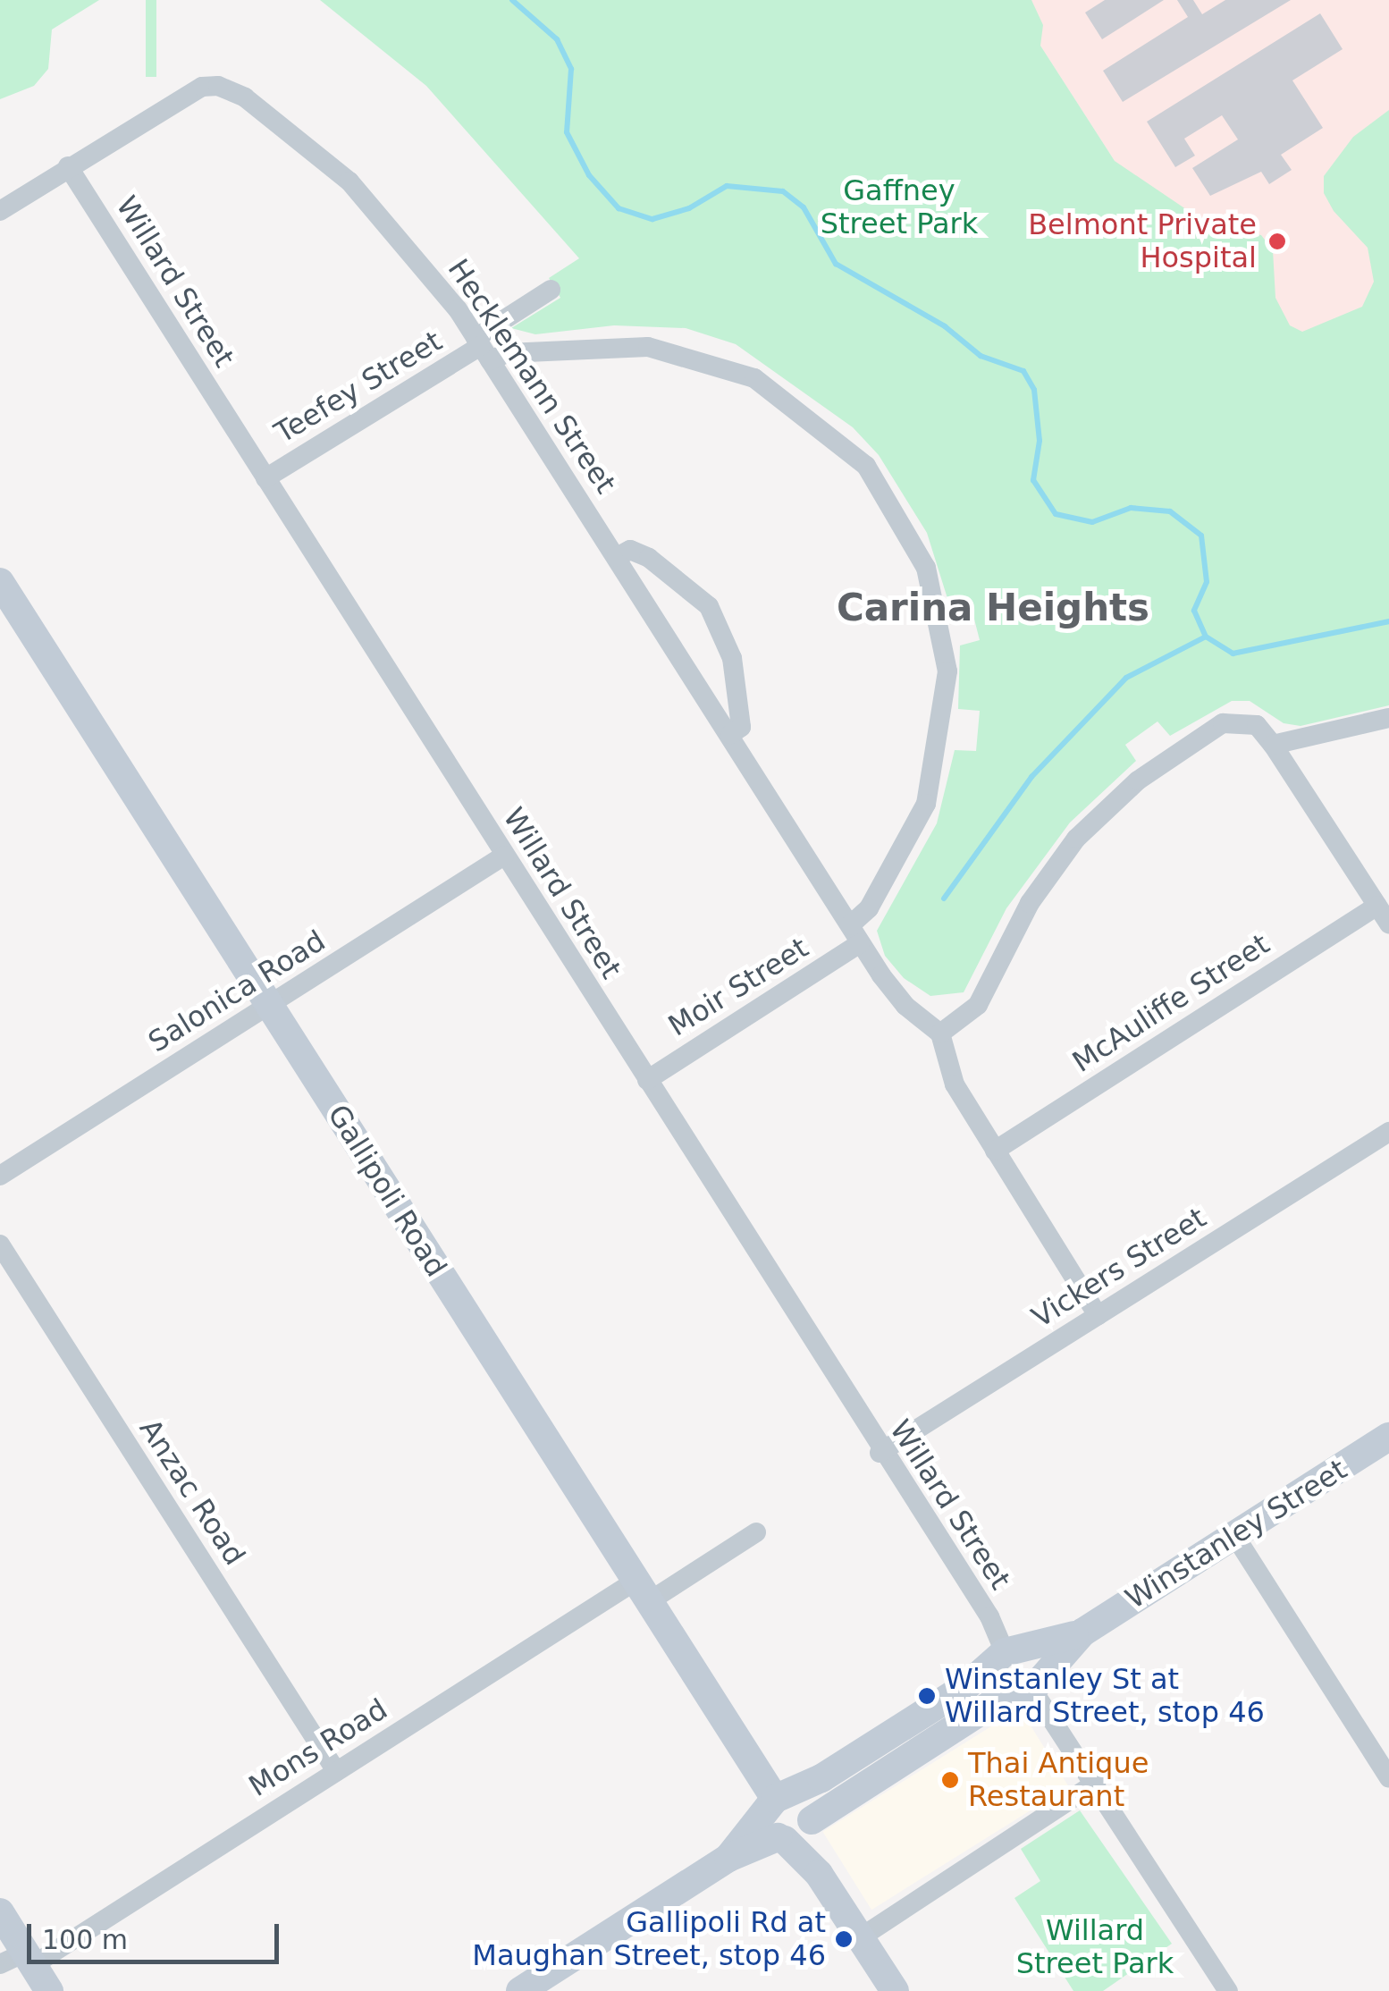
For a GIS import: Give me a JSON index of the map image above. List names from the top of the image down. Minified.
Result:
{"streets":{"street":["Willard Street","Hecklemann Street","Teefey Street","Moir Street","Salonica Road","McAuliffe Street","Gallipoli Road","Vickers Street","Anzac Road","Winstanley Street","Mons Road"]},"crossings":[["Willard Street","Hecklemann Street"],["Willard Street","Teefey Street"],["Willard Street","Moir Street"],["Willard Street","Salonica Road"],["Willard Street","Vickers Street"],["Willard Street","Winstanley Street"],["Hecklemann Street","Teefey Street"],["Hecklemann Street","Moir Street"],["Teefey Street","Moir Street"],["Salonica Road","Gallipoli Road"],["Gallipoli Road","Winstanley Street"],["Gallipoli Road","Mons Road"],["Anzac Road","Mons Road"]],"districts":["Carina Heights"],"parks":["Gaffney Street Park","Willard Street Park"],"places":["Belmont Private Hospital","Winstanley St at Willard Street, stop 46","Thai Antique Restaurant","Gallipoli Rd at Maughan Street, stop 46"],"scale_bar":"100 m"}
